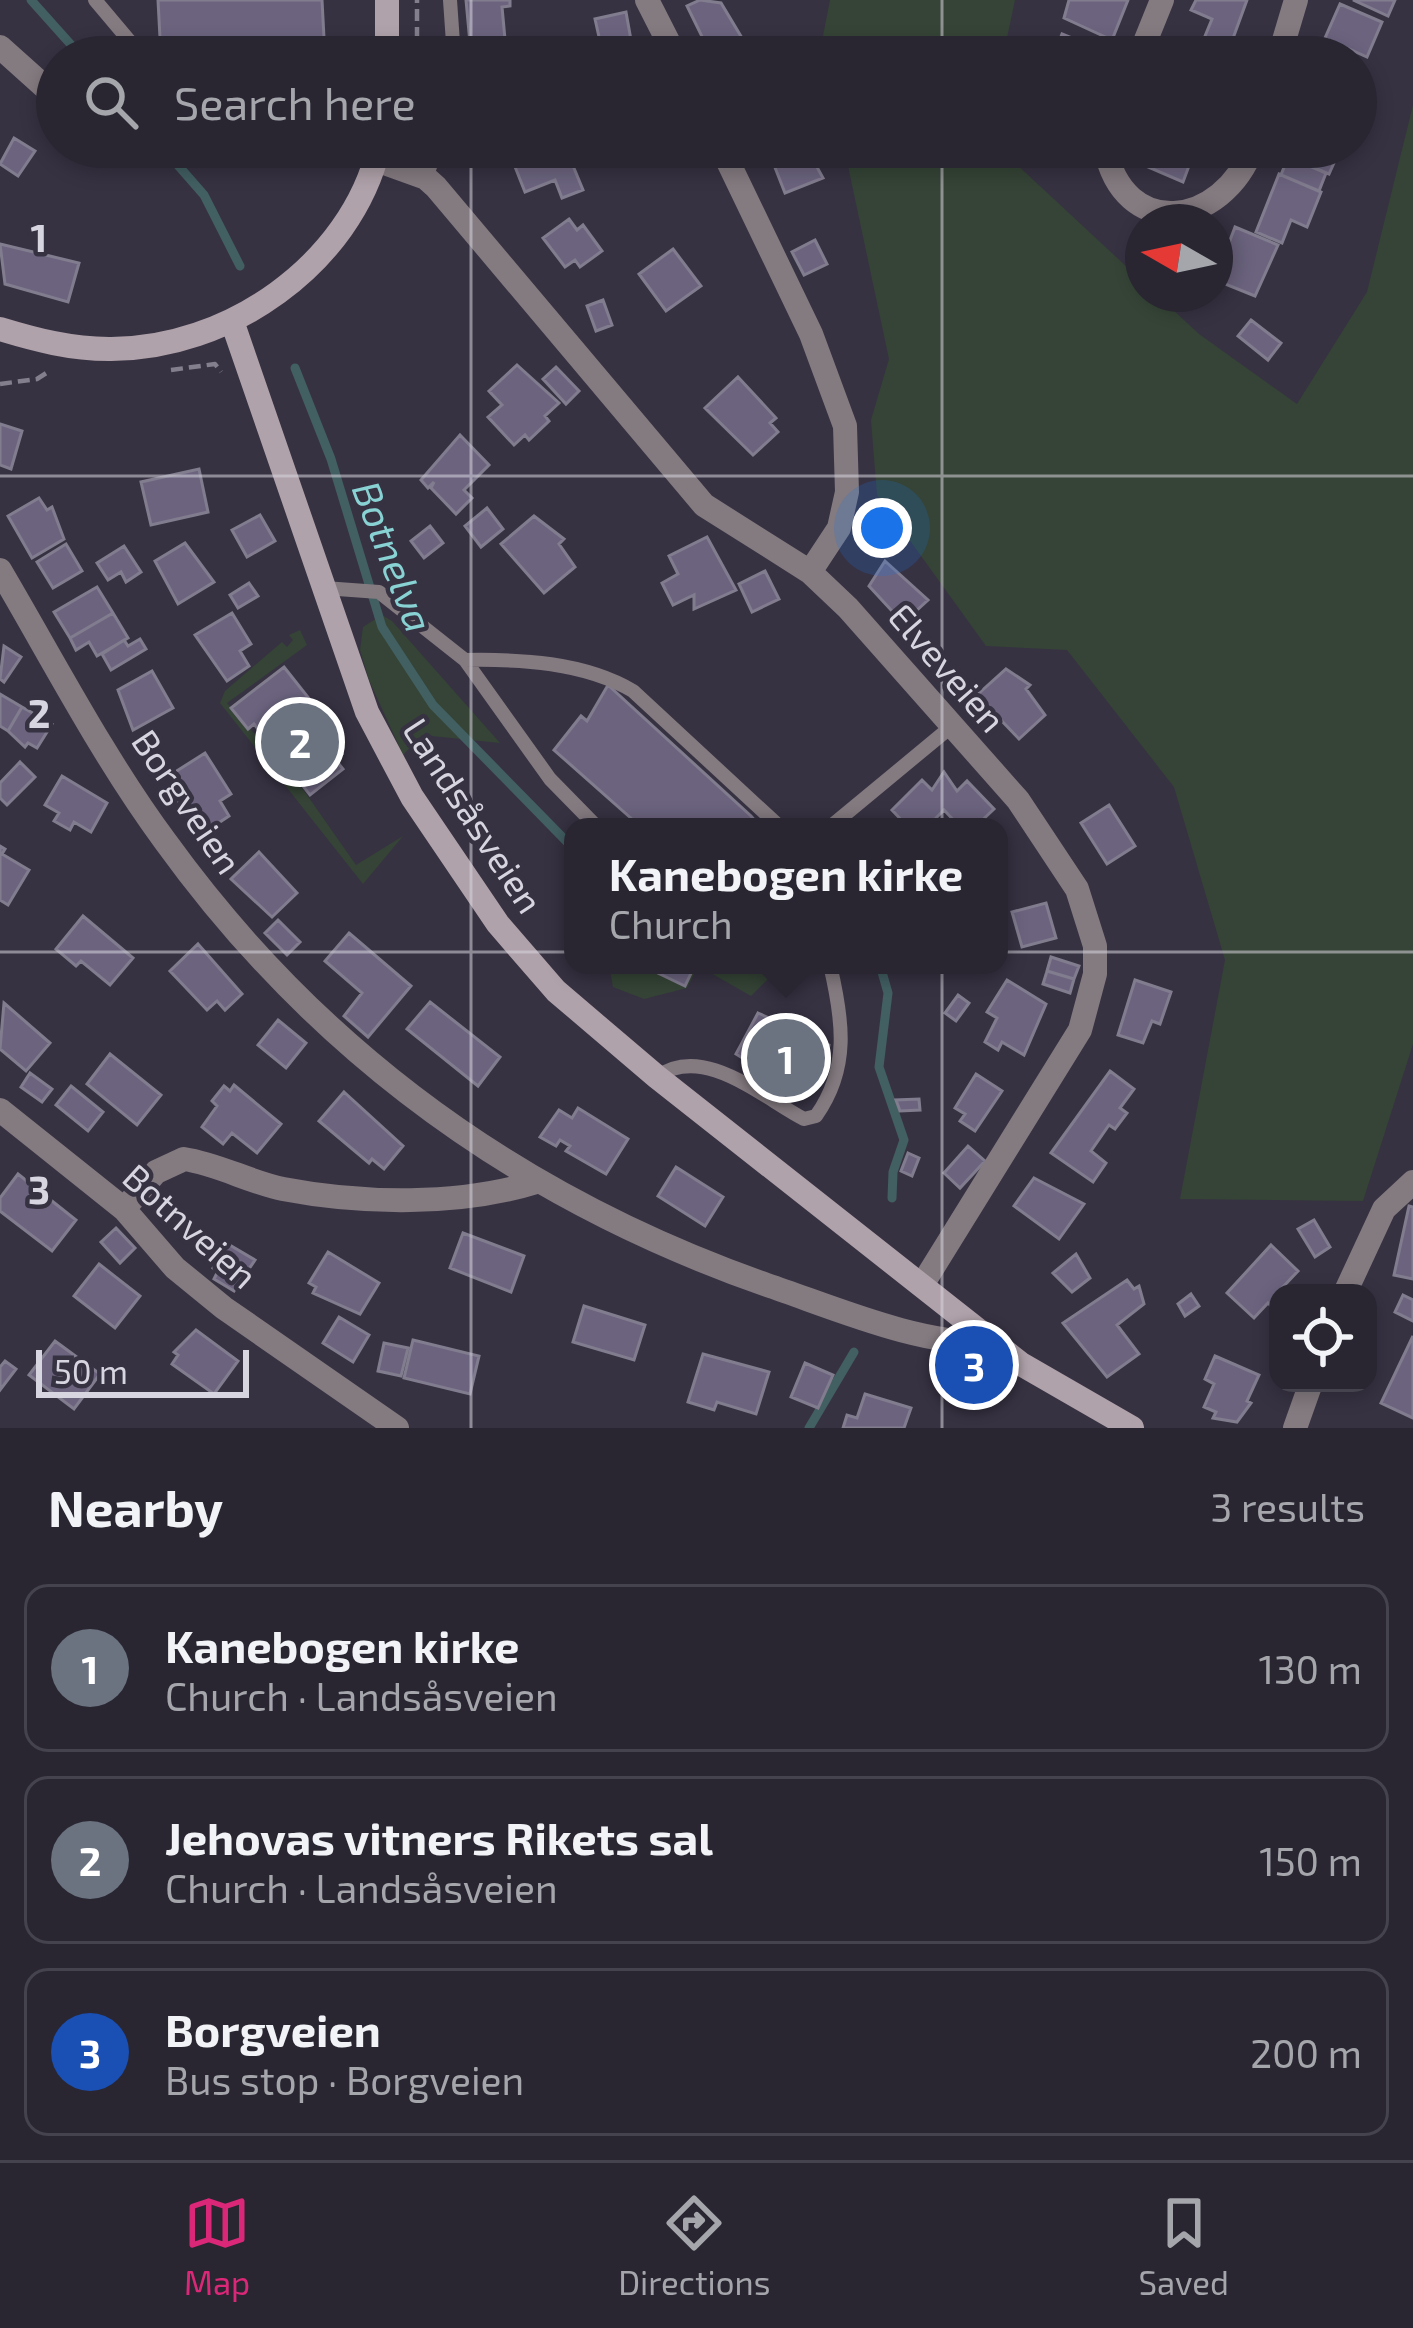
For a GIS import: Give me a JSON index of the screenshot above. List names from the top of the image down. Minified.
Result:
{"streets":{"street":["Elveveien","Borgveien","Landsåsveien","Botnveien"]},"crossings":[["Elveveien","Landsåsveien"],["Borgveien","Landsåsveien"]],"water":["Botnelva"],"scale_bar":"50 m","north":"left","page":{"search":"Search here","pins":["2","1","3"],"popup":["Kanebogen kirke","Church"],"scale":"50 m","heading":["Nearby","3 results"],"list":[{"mark":"1","name":"Kanebogen kirke","note":"Church · Landsåsveien","value":"130 m"},{"mark":"2","name":"Jehovas vitners Rikets sal","note":"Church · Landsåsveien","value":"150 m"},{"mark":"3","name":"Borgveien","note":"Bus stop · Borgveien","value":"200 m"}],"nav":["Map","Directions","Saved"]},"grid":{"rows":["1","2","3"]}}
